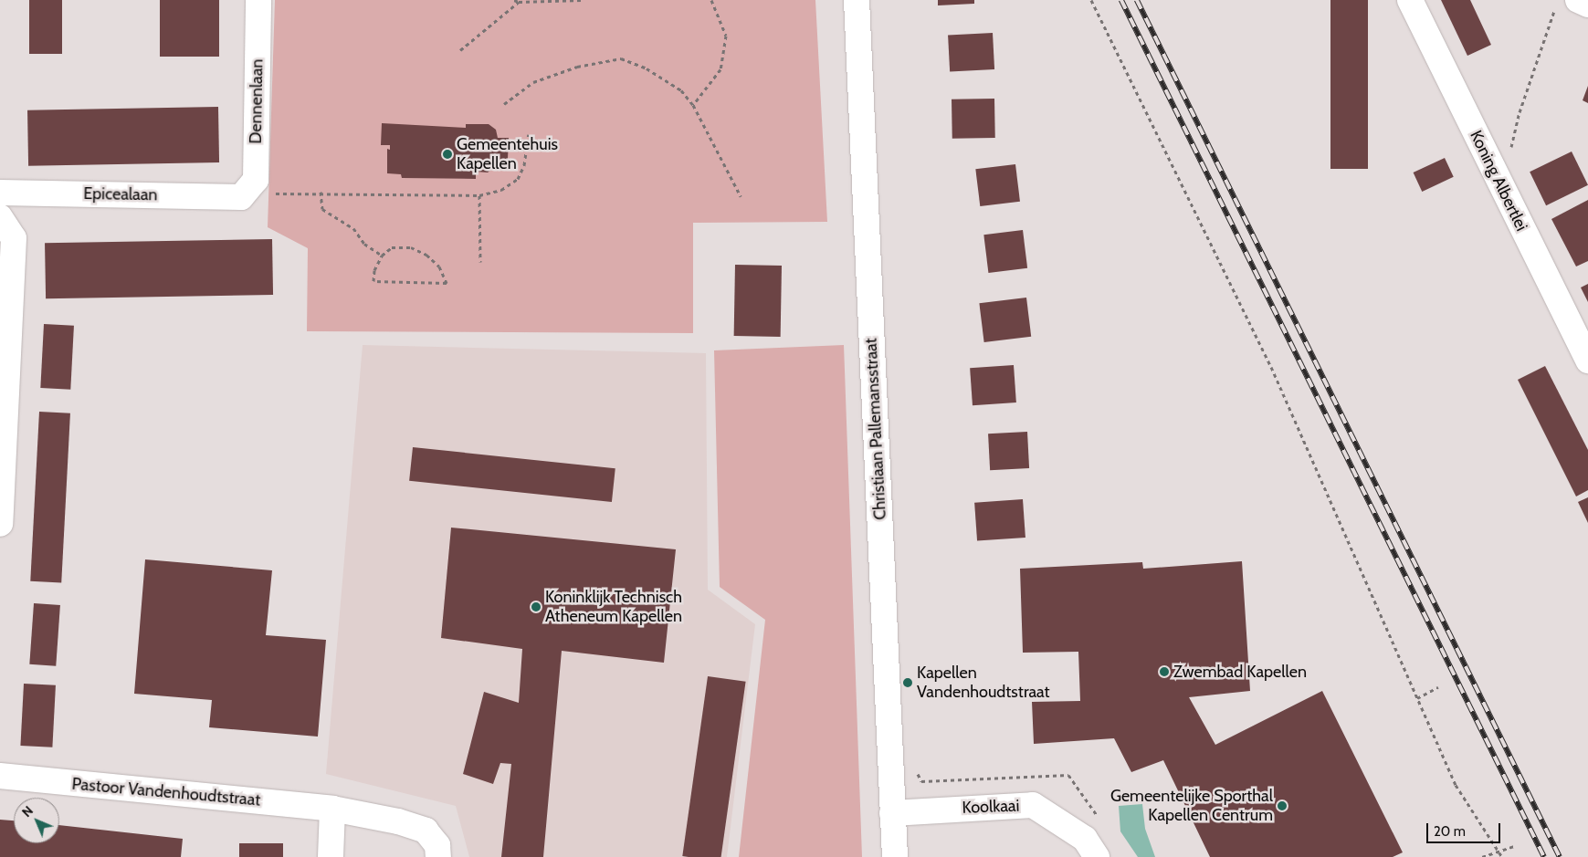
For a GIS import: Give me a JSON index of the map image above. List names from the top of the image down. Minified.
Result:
{"streets":{"street":["Dennenlaan","Koning Albertlei","Epicealaan","Christiaan Pallemansstraat","Pastoor Vandenhoudtstraat","Koolkaai"]},"crossings":[["Dennenlaan","Epicealaan"],["Christiaan Pallemansstraat","Koolkaai"]],"places":["Gemeentehuis Kapellen","Koninklijk Technisch Atheneum Kapellen","Zwembad Kapellen","Kapellen Vandenhoudtstraat","Gemeentelijke Sporthal Kapellen Centrum"],"scale_bar":"20 m","north":"top left"}
